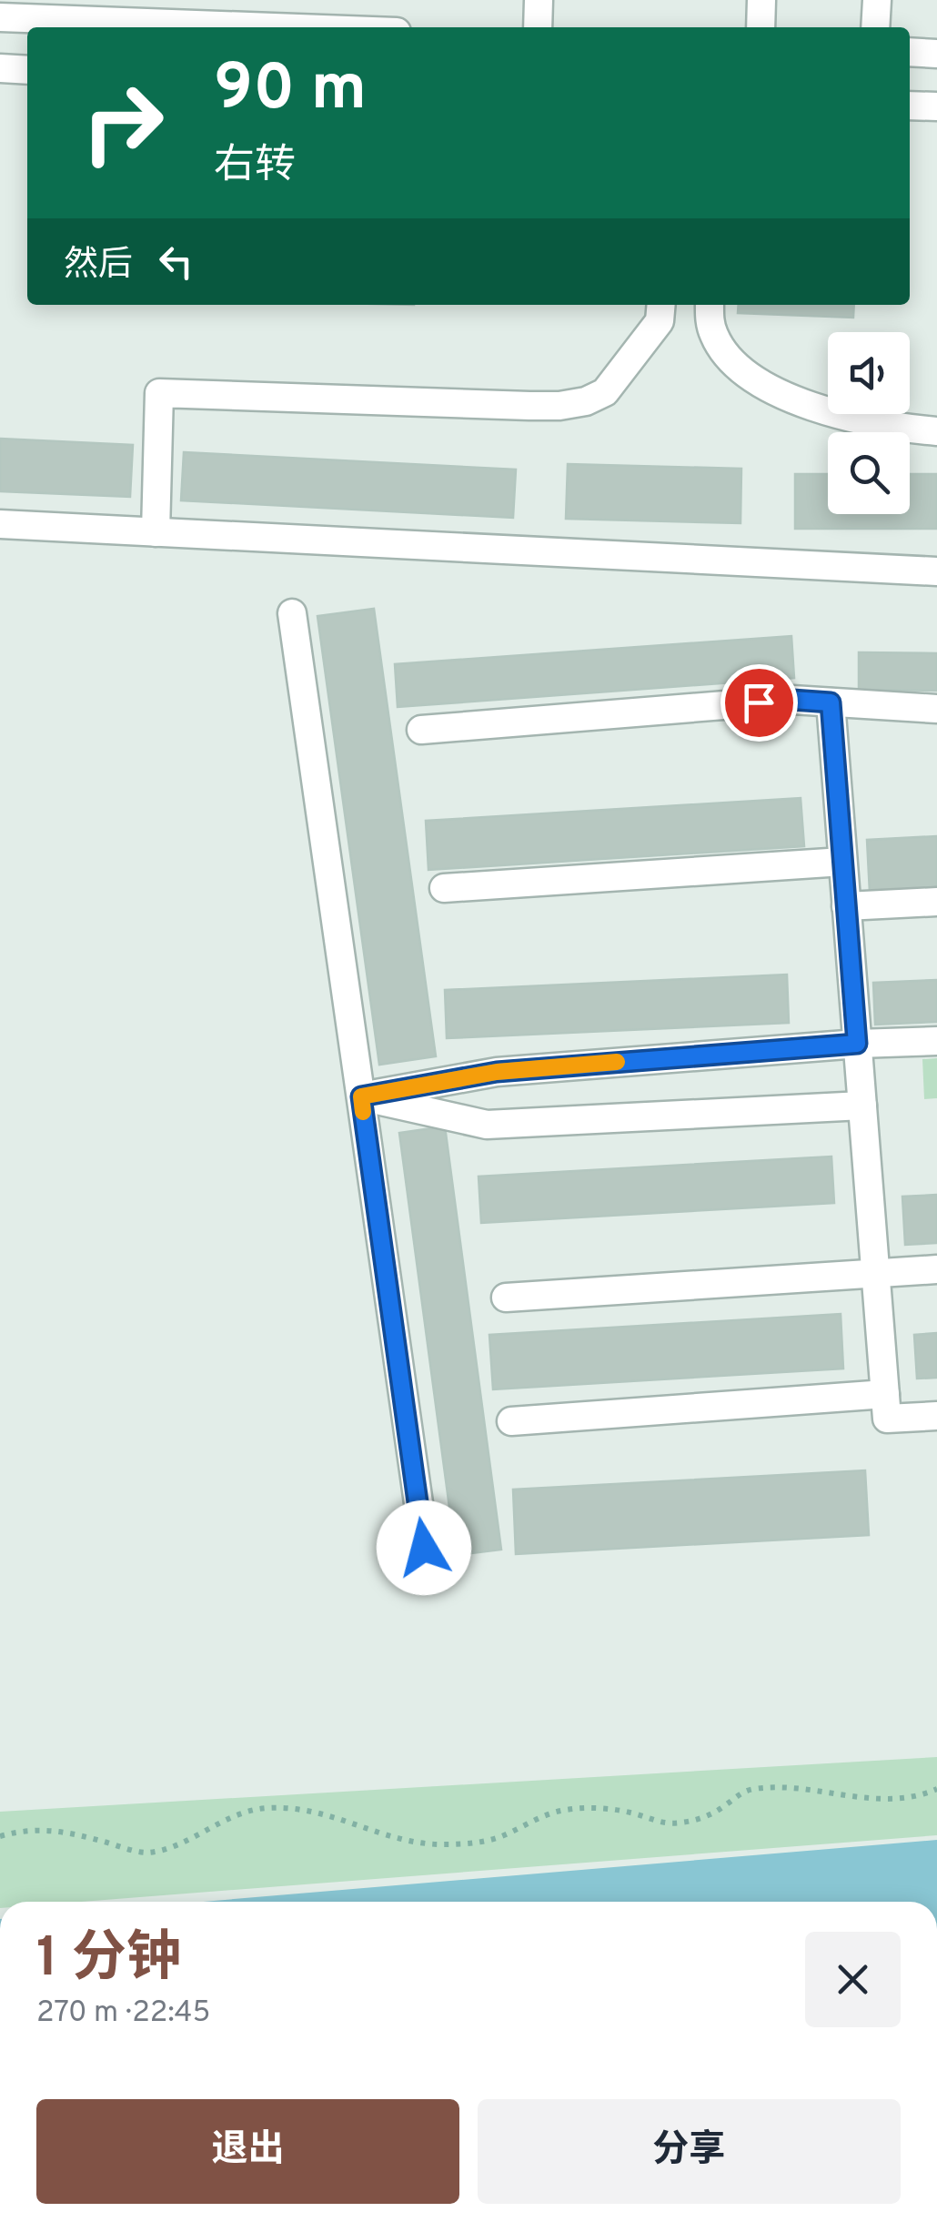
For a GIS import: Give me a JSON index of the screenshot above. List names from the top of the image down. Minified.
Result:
{"page":{"turn":["90 m","右转"],"then":"然后","heading":["1 分钟","270 m · 22:45"],"buttons":["退出","分享"]}}
